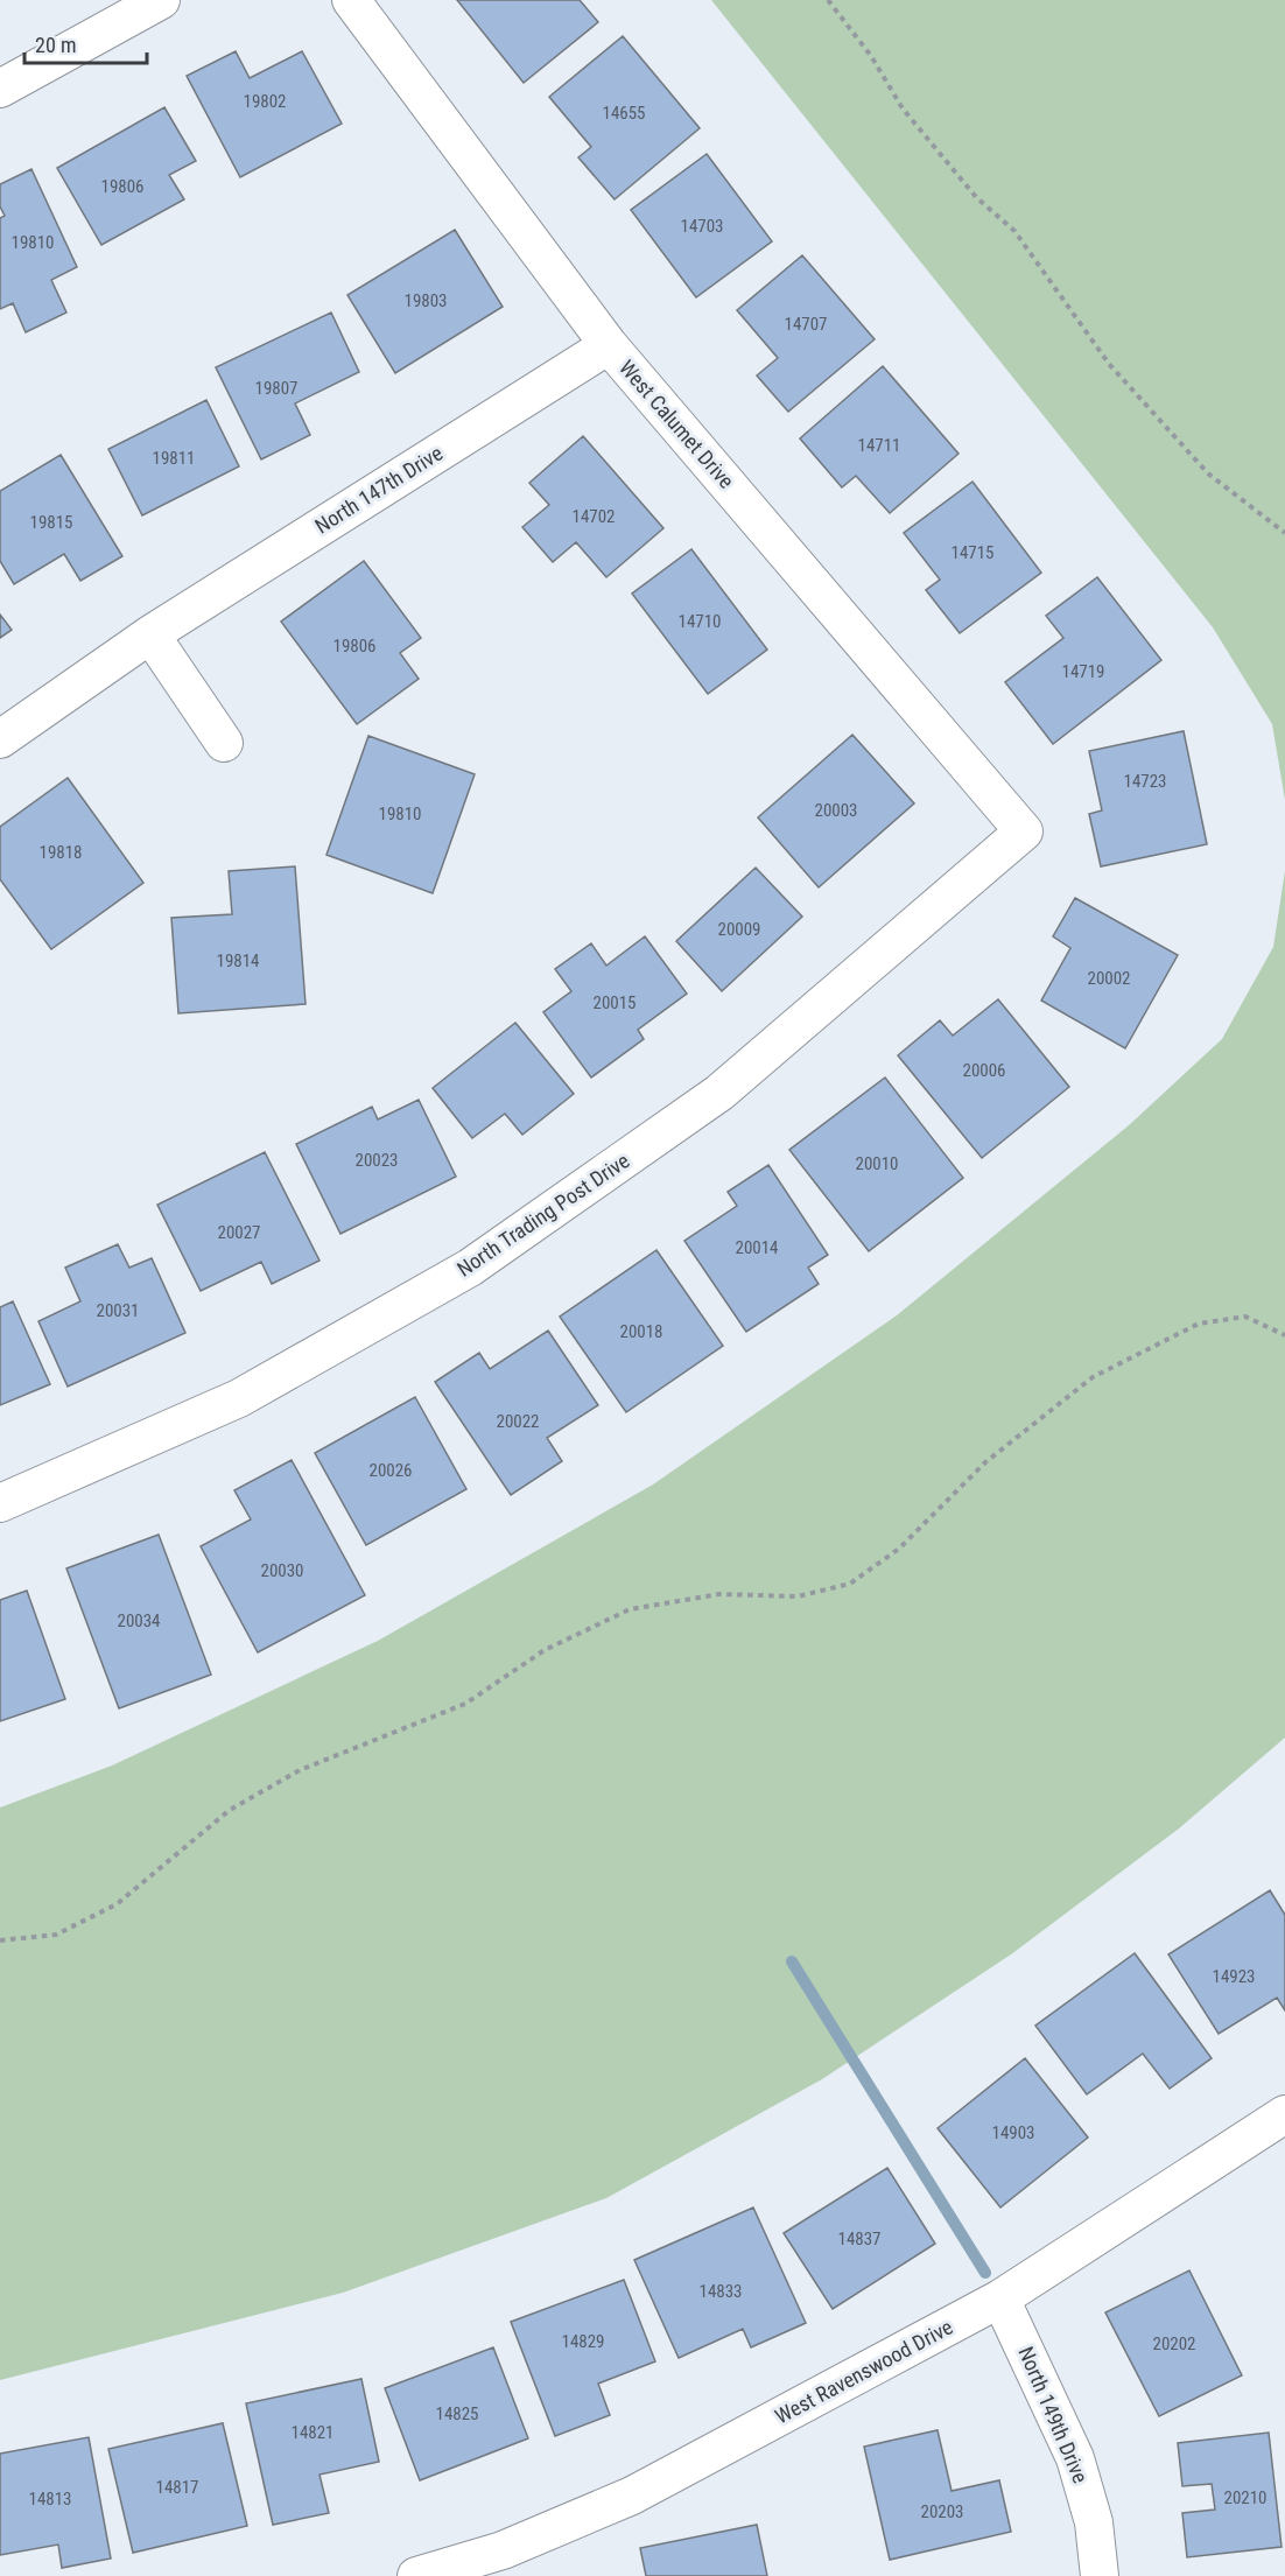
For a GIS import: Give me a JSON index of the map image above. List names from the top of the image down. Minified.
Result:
{"streets":{"street":["West Calumet Drive","North 147th Drive","North Trading Post Drive","West Ravenswood Drive","North 149th Drive"]},"crossings":[["West Calumet Drive","North 147th Drive"],["West Calumet Drive","North Trading Post Drive"],["West Ravenswood Drive","North 149th Drive"]],"house_numbers":["19802","14655","19806","14703","19810","19803","14707","19807","14711","19811","14702","19815","14715","14710","19806","14719","14723","20003","19810","19818","20009","19814","20002","20015","20006","20023","20010","20027","20014","20031","20018","20022","20026","20030","20034","14923","14903","14837","14833","14829","20202","14825","14821","14817","20210","14813","20203"],"scale_bar":"20 m"}
